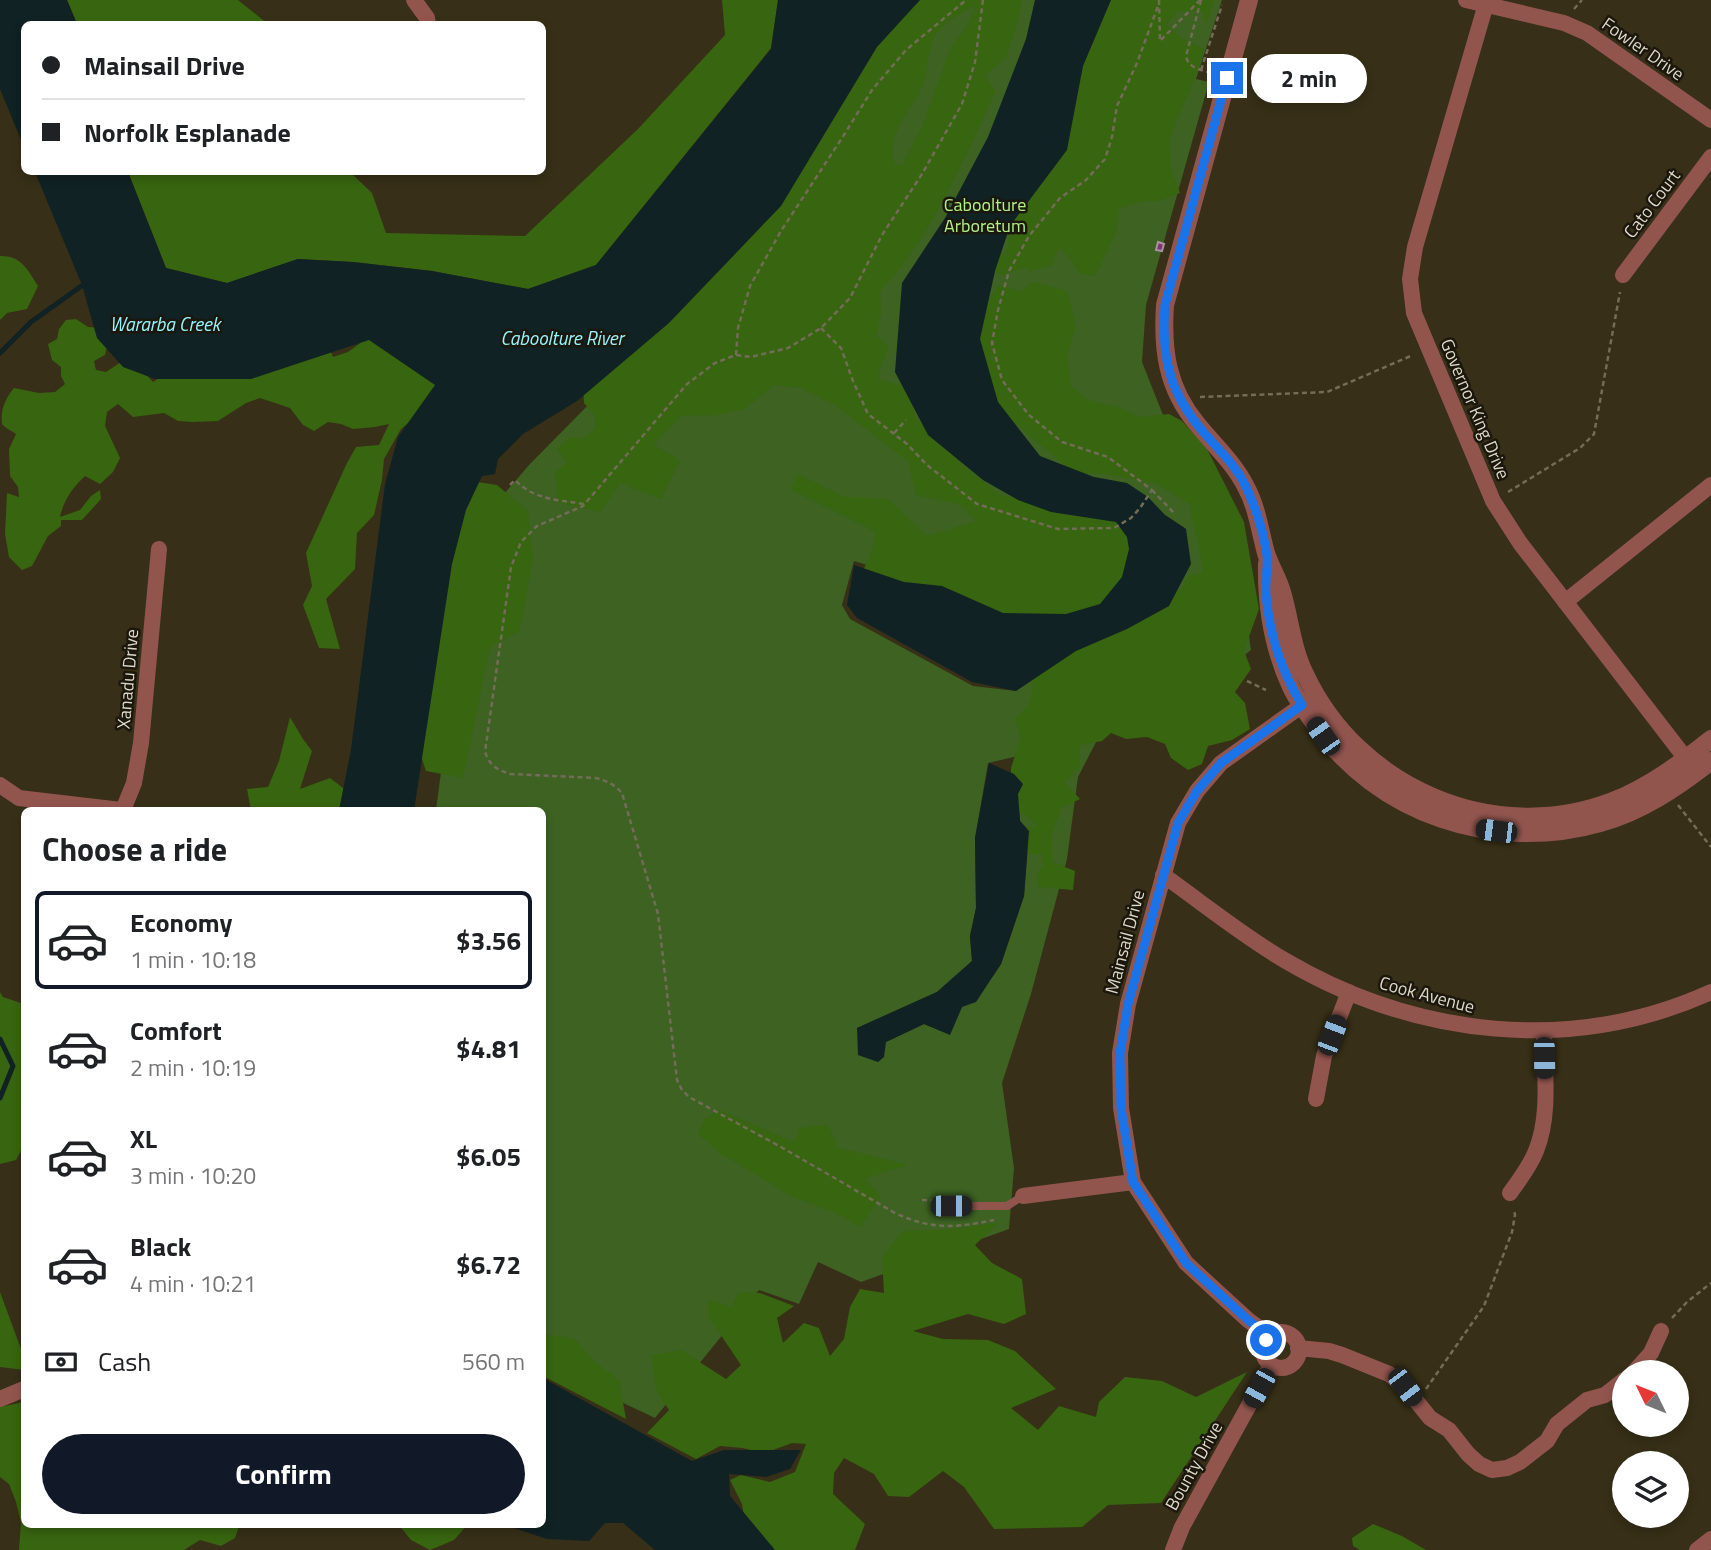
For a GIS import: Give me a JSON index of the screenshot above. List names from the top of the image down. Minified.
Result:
{"streets":{"street":["Fowler Drive","Cato Court","Governor King Drive","Xanadu Drive","Mainsail Drive","Cook Avenue","Bounty Drive"]},"crossings":[["Fowler Drive","Governor King Drive"],["Mainsail Drive","Cook Avenue"],["Mainsail Drive","Bounty Drive"]],"water":["Wararba Creek","Caboolture River"],"parks":["Caboolture Arboretum"],"north":"top left","page":{"banner":["Mainsail Drive","Norfolk Esplanade"],"bubble":"2 min","heading":"Choose a ride","list":[{"name":"Economy","note":"1 min · 10:18","value":"$3.56"},{"name":"Comfort","note":"2 min · 10:19","value":"$4.81"},{"name":"XL","note":"3 min · 10:20","value":"$6.05"},{"name":"Black","note":"4 min · 10:21","value":"$6.72"}],"pay":["Cash","560 m"],"buttons":"Confirm"}}
